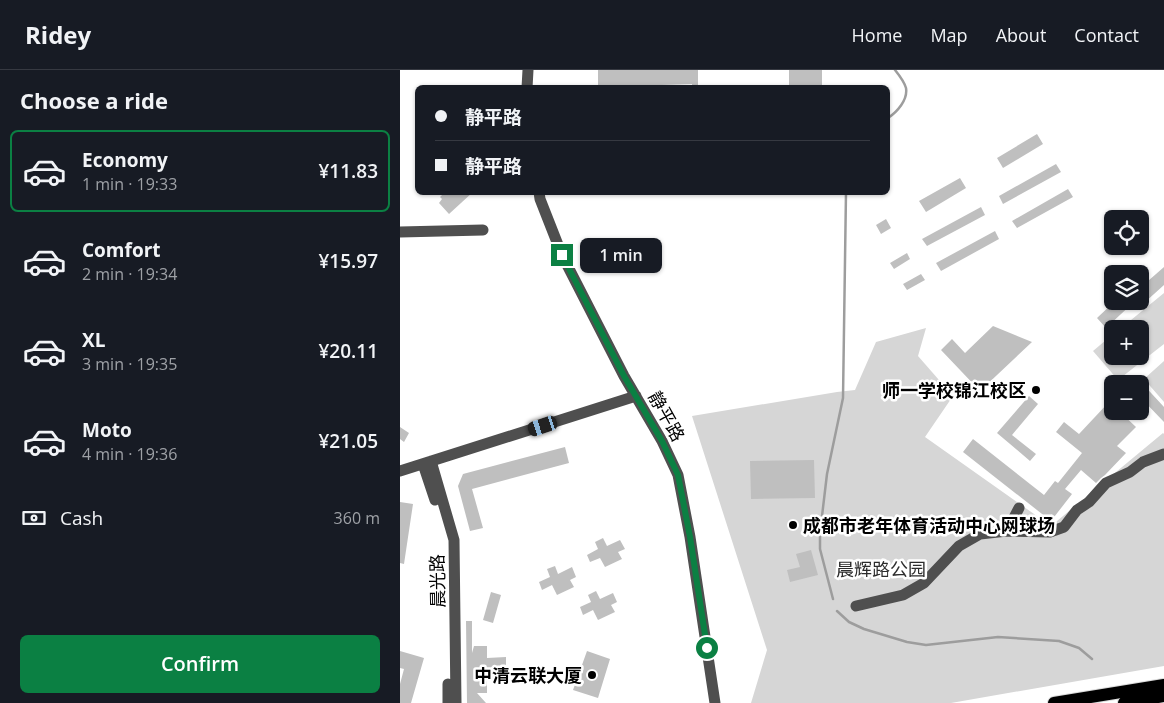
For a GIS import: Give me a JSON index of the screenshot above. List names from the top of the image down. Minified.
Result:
{"streets":{"street":["静平路","晨光路"]},"parks":["晨辉路公园"],"places":["师一学校锦江校区","成都市老年体育活动中心网球场","中清云联大厦"],"page":{"header":"Ridey","nav":["Home","Map","About","Contact"],"heading":"Choose a ride","banner":["静平路","静平路"],"list":[{"name":"Economy","note":"1 min · 19:33","value":"¥11.83"},{"name":"Comfort","note":"2 min · 19:34","value":"¥15.97"},{"name":"XL","note":"3 min · 19:35","value":"¥20.11"},{"name":"Moto","note":"4 min · 19:36","value":"¥21.05"}],"map_buttons":["+","−"],"bubble":"1 min","pay":["Cash","360 m"],"buttons":"Confirm"}}
